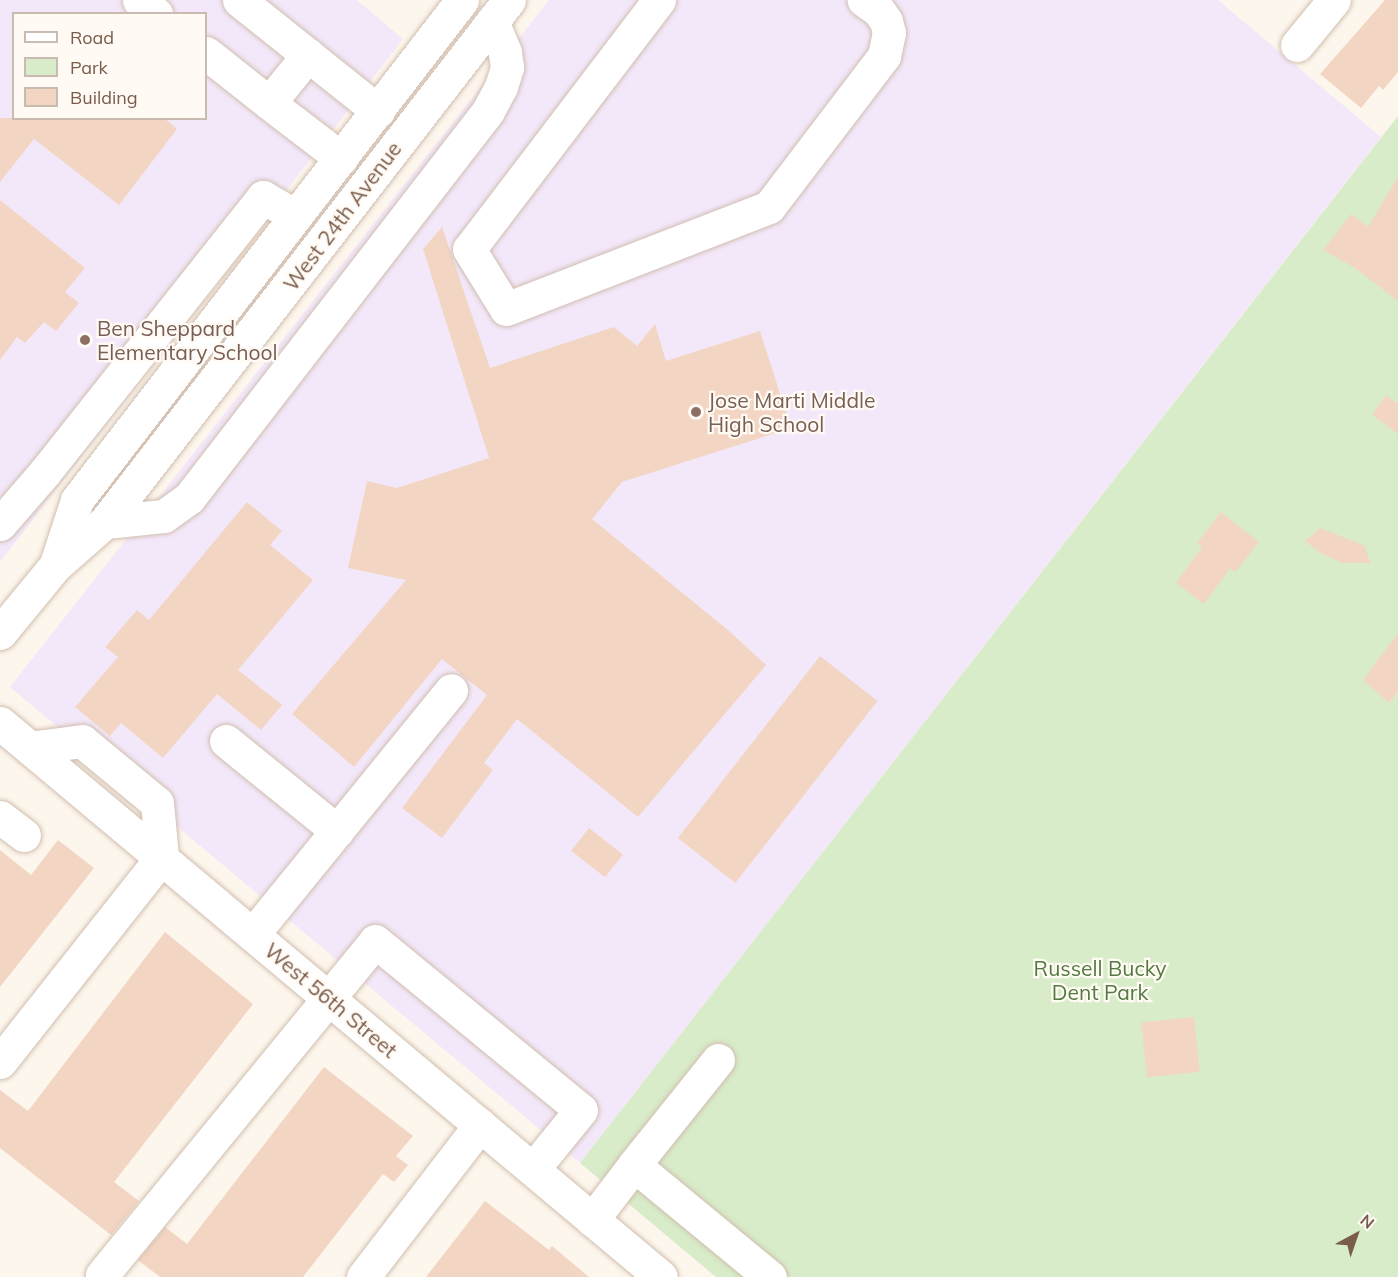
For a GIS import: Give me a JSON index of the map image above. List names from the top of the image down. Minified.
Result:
{"streets":{"street":["West 24th Avenue","West 56th Street"]},"parks":["Russell Bucky Dent Park"],"places":["Ben Sheppard Elementary School","Jose Marti Middle High School"],"legend":["Road","Park","Building"],"north":"top right"}
